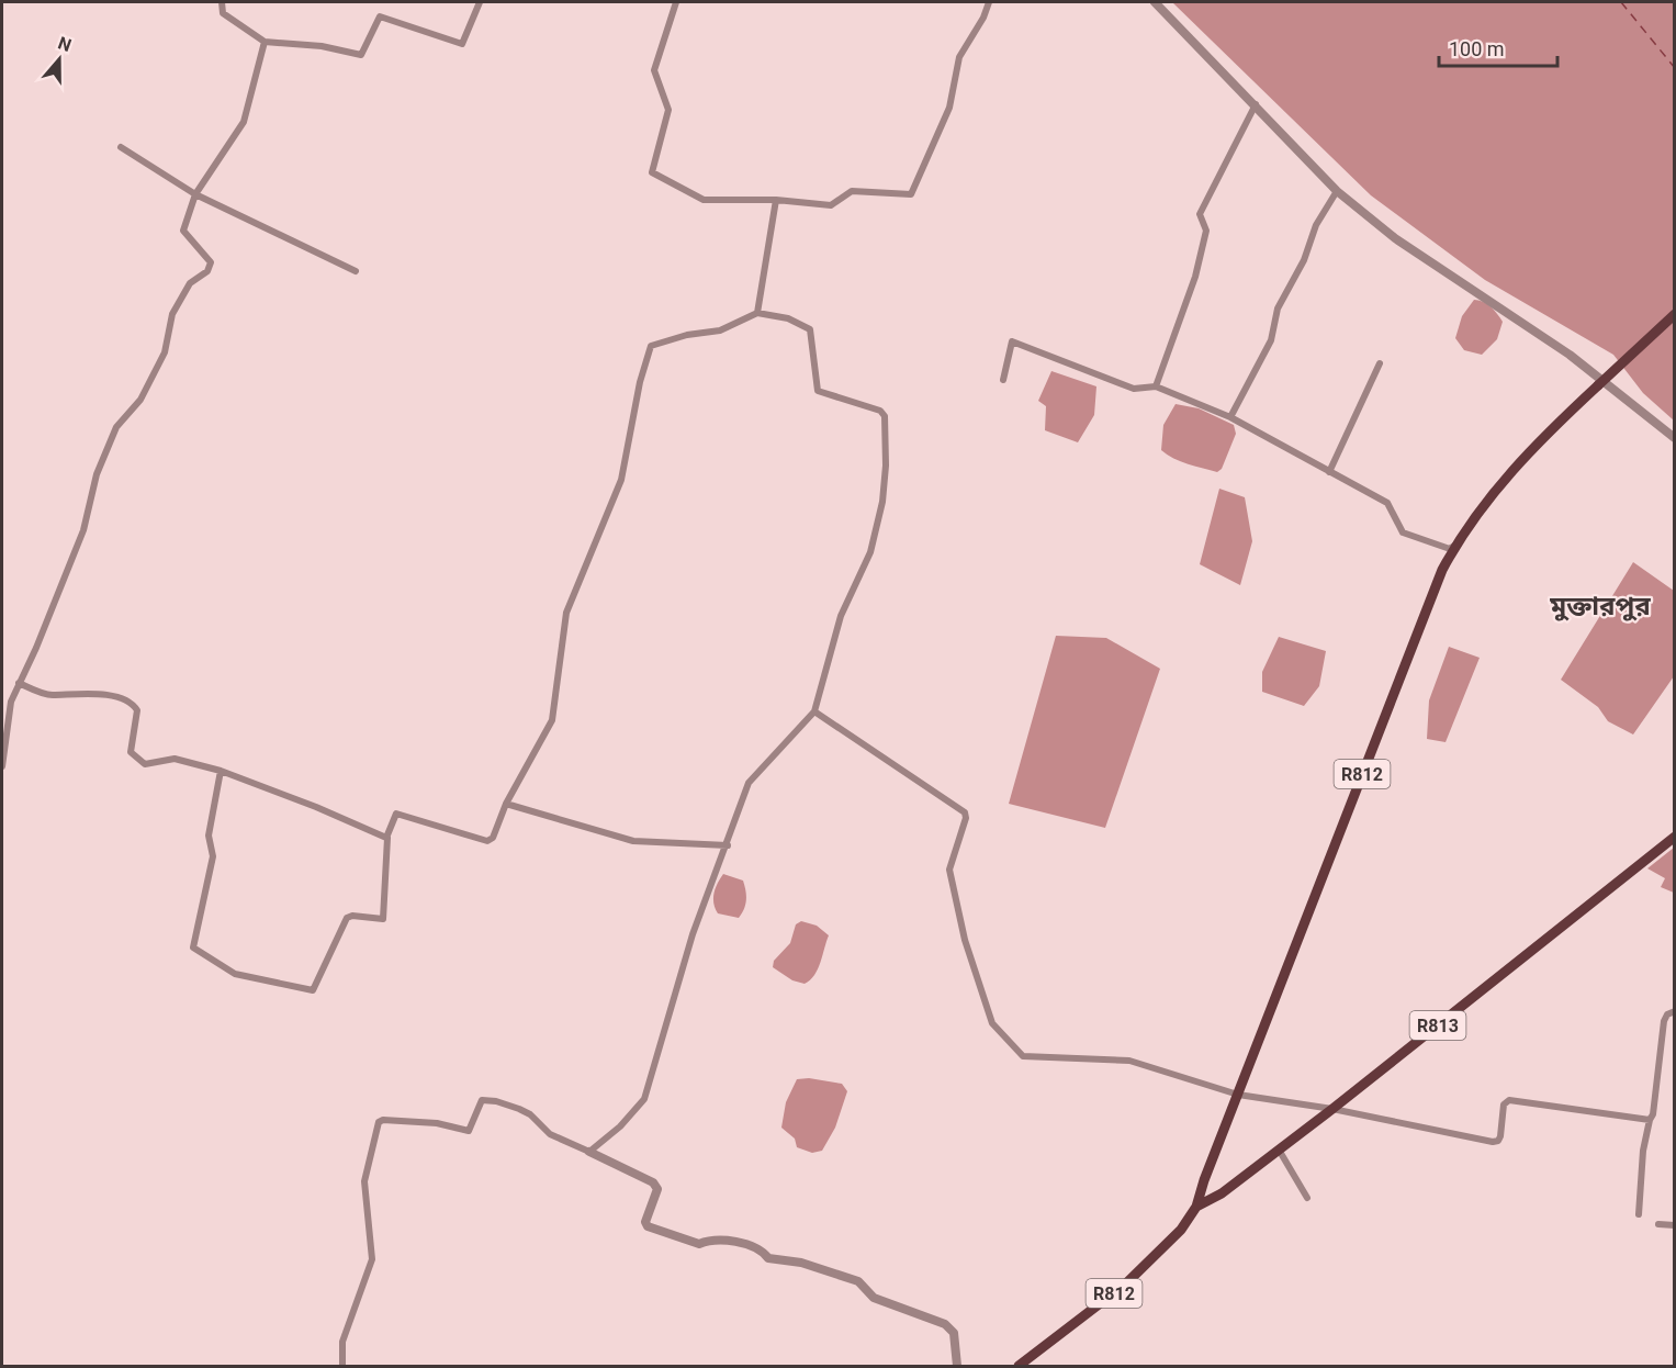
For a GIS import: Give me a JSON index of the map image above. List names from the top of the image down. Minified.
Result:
{"streets":{"main road":["R812","R813"]},"crossings":[["R812","R813"]],"districts":["মুক্তারপুর"],"scale_bar":"100 m","north":"top"}
